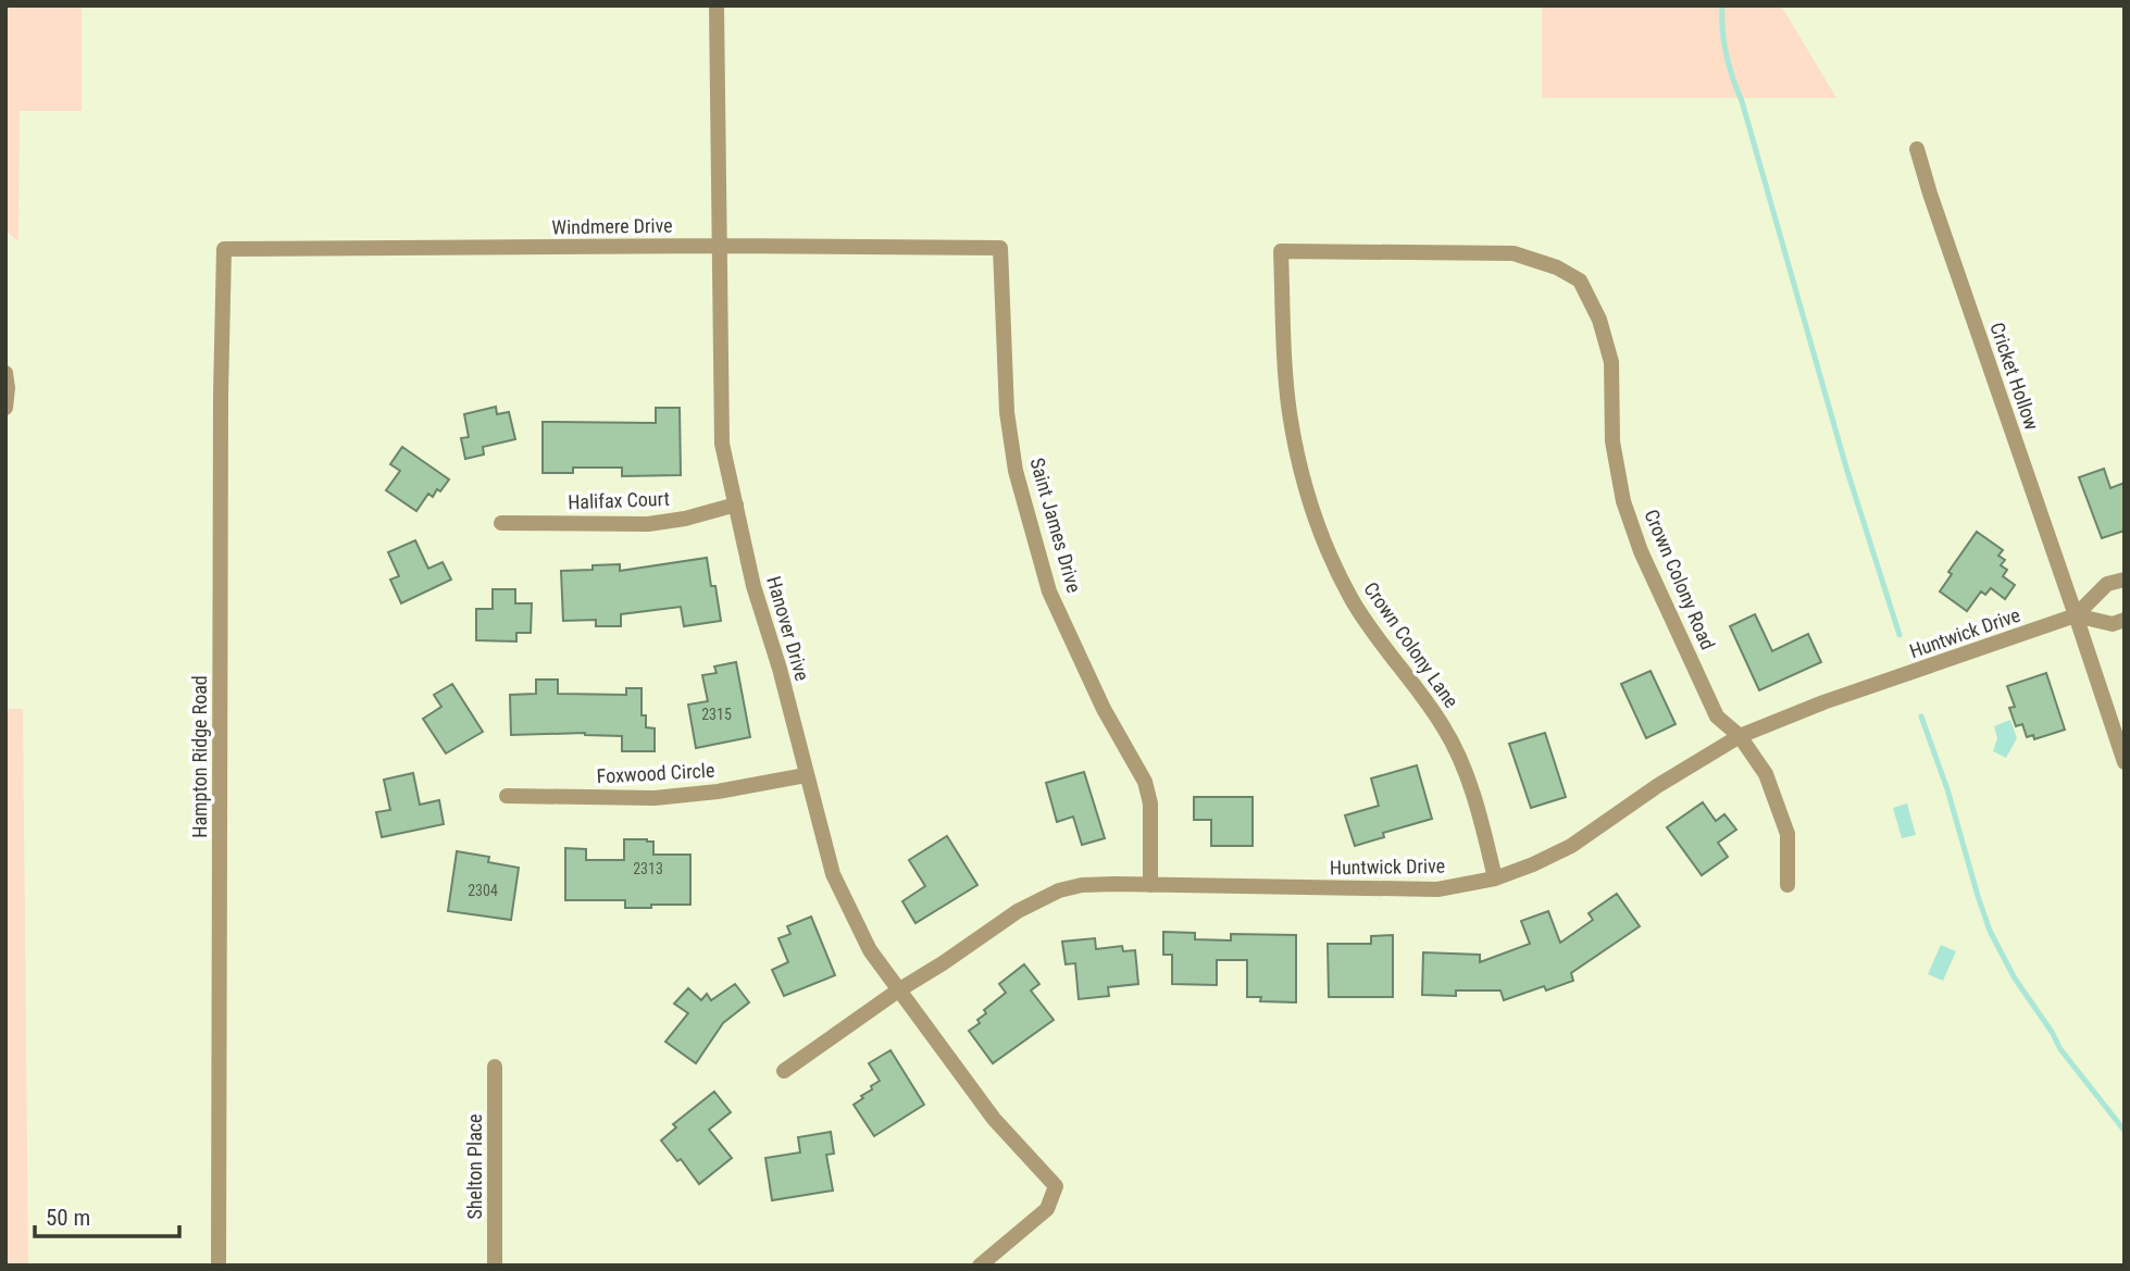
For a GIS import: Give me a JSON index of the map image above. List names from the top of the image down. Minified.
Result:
{"streets":{"street":["Windmere Drive","Cricket Hollow","Halifax Court","Saint James Drive","Crown Colony Road","Hanover Drive","Huntwick Drive","Crown Colony Lane","Hampton Ridge Road","Foxwood Circle","Shelton Place"]},"crossings":[["Windmere Drive","Saint James Drive"],["Windmere Drive","Hanover Drive"],["Windmere Drive","Hampton Ridge Road"],["Cricket Hollow","Huntwick Drive"],["Halifax Court","Hanover Drive"],["Saint James Drive","Huntwick Drive"],["Crown Colony Road","Huntwick Drive"],["Crown Colony Road","Crown Colony Lane"],["Hanover Drive","Huntwick Drive"],["Hanover Drive","Foxwood Circle"],["Huntwick Drive","Crown Colony Lane"]],"house_numbers":["2315","2313","2304"],"scale_bar":"50 m"}
